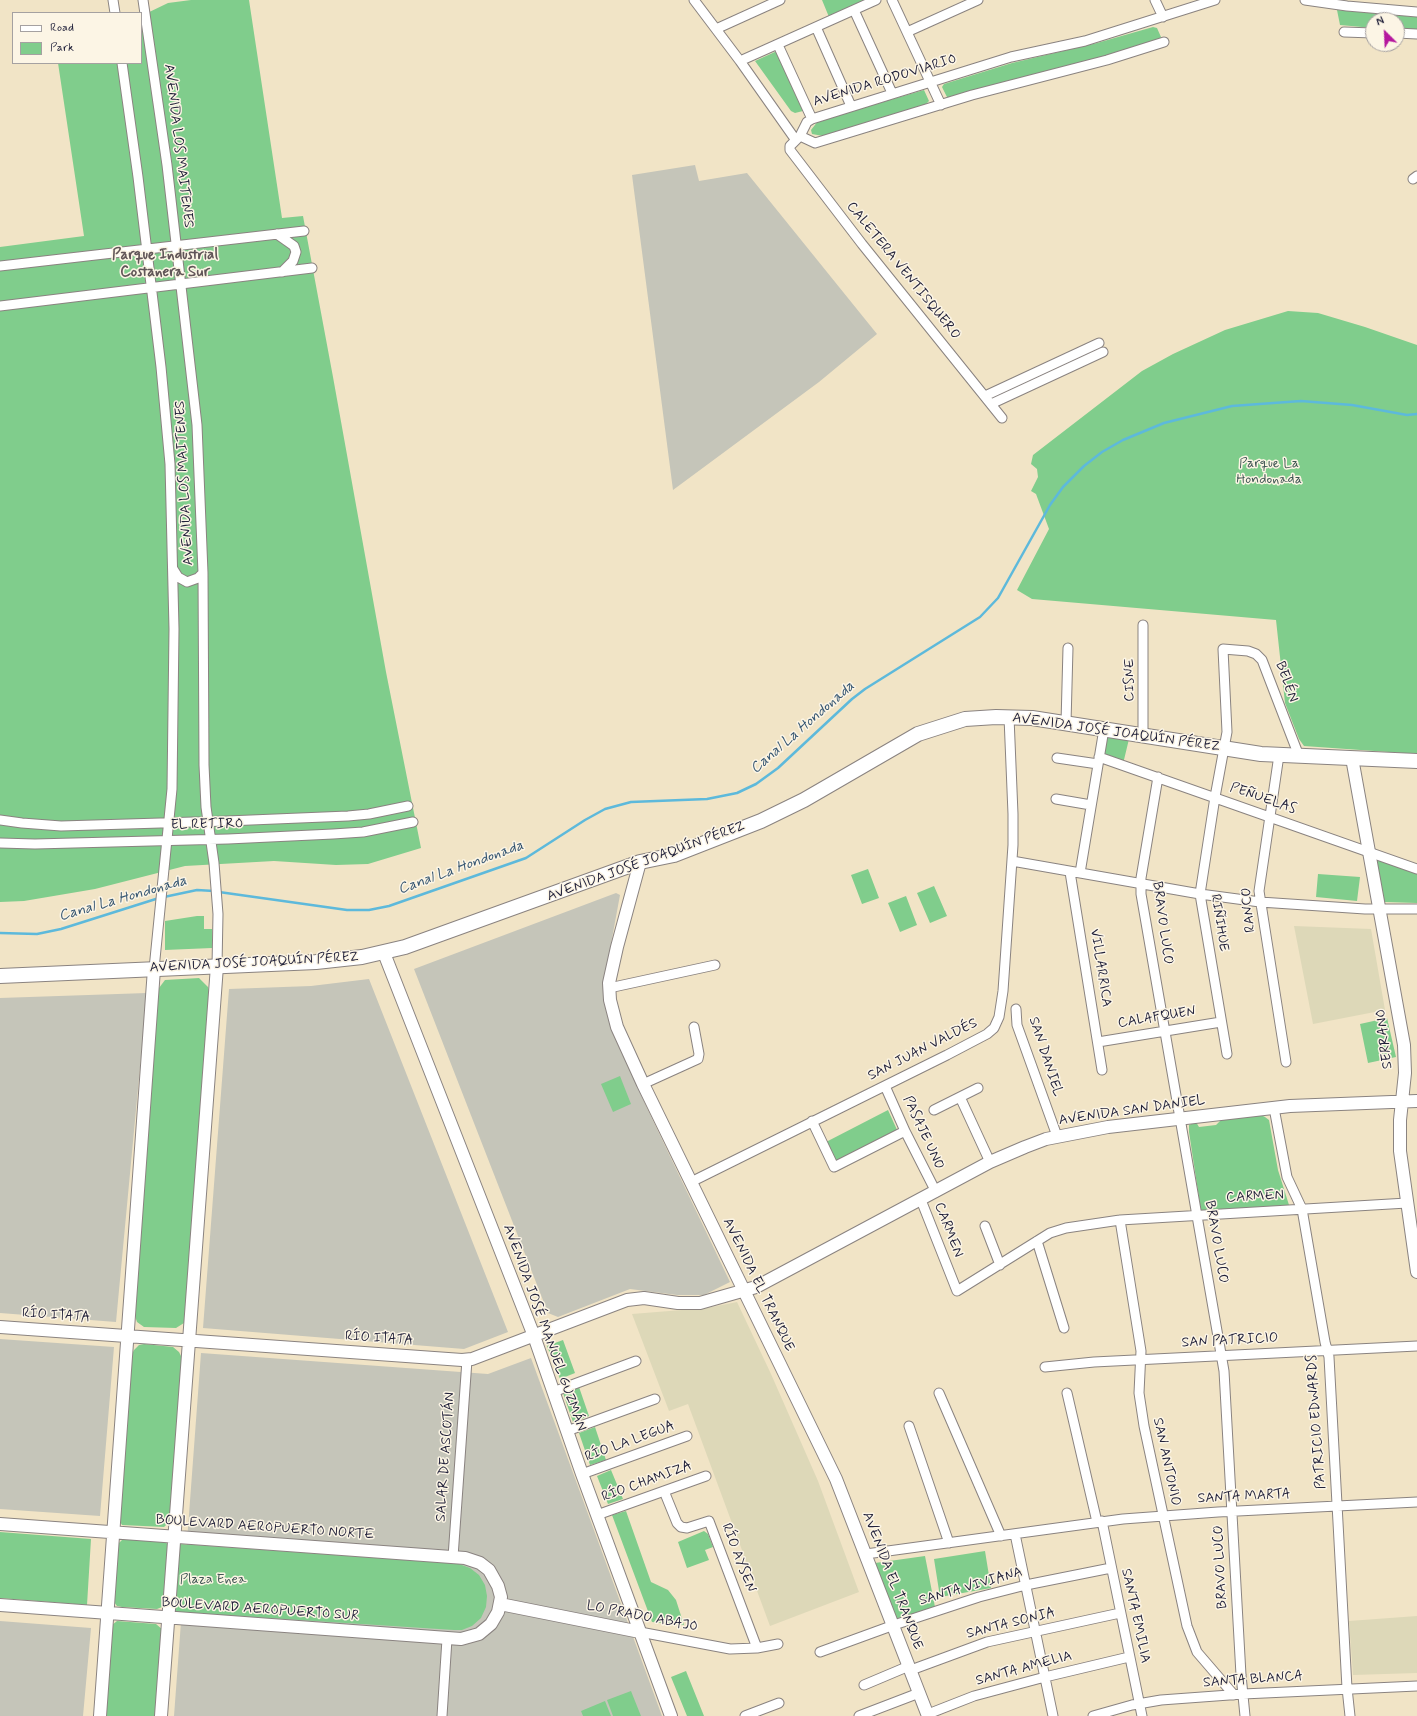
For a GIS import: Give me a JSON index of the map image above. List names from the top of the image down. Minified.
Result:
{"streets":{"main road":["AVENIDA JOSÉ JOAQUÍN PÉREZ"],"street":["AVENIDA RODOVIARIO","AVENIDA LOS MAITENES","CALETERA VENTISQUERO","CISNE","BELÉN","PEÑUELAS","EL RETIRO","RANCO","BRAVO LUCO","RIÑIHUE","VILLARRICA","CALAFQUEN","SERRANO","SAN JUAN VALDÉS","SAN DANIEL","AVENIDA SAN DANIEL","PASAJE UNO","CARMEN","AVENIDA EL TRANQUE","RÍO ITATA","AVENIDA JOSÉ MANUEL GUZMÁN","SAN PATRICIO","PATRICIO EDWARDS","RÍO LA LEGUA","SALAR DE ASCOTÁN","SAN ANTONIO","RÍO CHAMIZA","SANTA MARTA","BOULEVARD AEROPUERTO NORTE","RÍO AYSEN","SANTA VIVIANA","BOULEVARD AEROPUERTO SUR","SANTA EMILIA","LO PRADO ABAJO","SANTA SONIA","SANTA AMELIA","SANTA BLANCA"]},"crossings":[["AVENIDA RODOVIARIO","CALETERA VENTISQUERO"],["AVENIDA LOS MAITENES","AVENIDA JOSÉ JOAQUÍN PÉREZ"],["AVENIDA LOS MAITENES","EL RETIRO"],["CISNE","AVENIDA JOSÉ JOAQUÍN PÉREZ"],["BELÉN","AVENIDA JOSÉ JOAQUÍN PÉREZ"],["BELÉN","RIÑIHUE"],["AVENIDA JOSÉ JOAQUÍN PÉREZ","RANCO"],["AVENIDA JOSÉ JOAQUÍN PÉREZ","RIÑIHUE"],["AVENIDA JOSÉ JOAQUÍN PÉREZ","VILLARRICA"],["AVENIDA JOSÉ JOAQUÍN PÉREZ","SERRANO"],["AVENIDA JOSÉ JOAQUÍN PÉREZ","SAN JUAN VALDÉS"],["AVENIDA JOSÉ JOAQUÍN PÉREZ","AVENIDA EL TRANQUE"],["AVENIDA JOSÉ JOAQUÍN PÉREZ","AVENIDA JOSÉ MANUEL GUZMÁN"],["PEÑUELAS","RANCO"],["PEÑUELAS","BRAVO LUCO"],["PEÑUELAS","RIÑIHUE"],["PEÑUELAS","VILLARRICA"],["PEÑUELAS","SERRANO"],["BRAVO LUCO","CALAFQUEN"],["BRAVO LUCO","AVENIDA SAN DANIEL"],["BRAVO LUCO","CARMEN"],["BRAVO LUCO","SAN PATRICIO"],["BRAVO LUCO","SAN ANTONIO"],["BRAVO LUCO","SANTA MARTA"],["BRAVO LUCO","SANTA BLANCA"],["RIÑIHUE","CALAFQUEN"],["VILLARRICA","CALAFQUEN"],["SERRANO","AVENIDA SAN DANIEL"],["SERRANO","CARMEN"],["SAN JUAN VALDÉS","PASAJE UNO"],["SAN JUAN VALDÉS","AVENIDA EL TRANQUE"],["SAN DANIEL","AVENIDA SAN DANIEL"],["AVENIDA SAN DANIEL","PASAJE UNO"],["AVENIDA SAN DANIEL","CARMEN"],["AVENIDA SAN DANIEL","AVENIDA EL TRANQUE"],["AVENIDA SAN DANIEL","RÍO ITATA"],["AVENIDA SAN DANIEL","PATRICIO EDWARDS"],["CARMEN","PATRICIO EDWARDS"],["CARMEN","SAN ANTONIO"],["AVENIDA EL TRANQUE","RÍO ITATA"],["AVENIDA EL TRANQUE","SANTA MARTA"],["AVENIDA EL TRANQUE","SANTA VIVIANA"],["AVENIDA EL TRANQUE","SANTA SONIA"],["AVENIDA EL TRANQUE","SANTA AMELIA"],["RÍO ITATA","AVENIDA JOSÉ MANUEL GUZMÁN"],["RÍO ITATA","SALAR DE ASCOTÁN"],["AVENIDA JOSÉ MANUEL GUZMÁN","RÍO LA LEGUA"],["AVENIDA JOSÉ MANUEL GUZMÁN","RÍO CHAMIZA"],["AVENIDA JOSÉ MANUEL GUZMÁN","LO PRADO ABAJO"],["SAN PATRICIO","PATRICIO EDWARDS"],["SAN PATRICIO","SAN ANTONIO"],["PATRICIO EDWARDS","SANTA MARTA"],["PATRICIO EDWARDS","SANTA BLANCA"],["SALAR DE ASCOTÁN","BOULEVARD AEROPUERTO NORTE"],["SAN ANTONIO","SANTA MARTA"],["SAN ANTONIO","SANTA BLANCA"],["RÍO CHAMIZA","RÍO AYSEN"],["SANTA MARTA","SANTA EMILIA"],["BOULEVARD AEROPUERTO NORTE","BOULEVARD AEROPUERTO SUR"],["BOULEVARD AEROPUERTO NORTE","LO PRADO ABAJO"],["RÍO AYSEN","LO PRADO ABAJO"],["SANTA VIVIANA","SANTA EMILIA"],["BOULEVARD AEROPUERTO SUR","LO PRADO ABAJO"],["SANTA EMILIA","SANTA SONIA"],["SANTA EMILIA","SANTA AMELIA"],["SANTA EMILIA","SANTA BLANCA"]],"districts":["Parque Industrial Costanera Sur"],"water":["Canal La Hondonada"],"parks":["Parque La Hondonada","Plaza Enea"],"legend":["Road","Park"],"north":"top left"}
